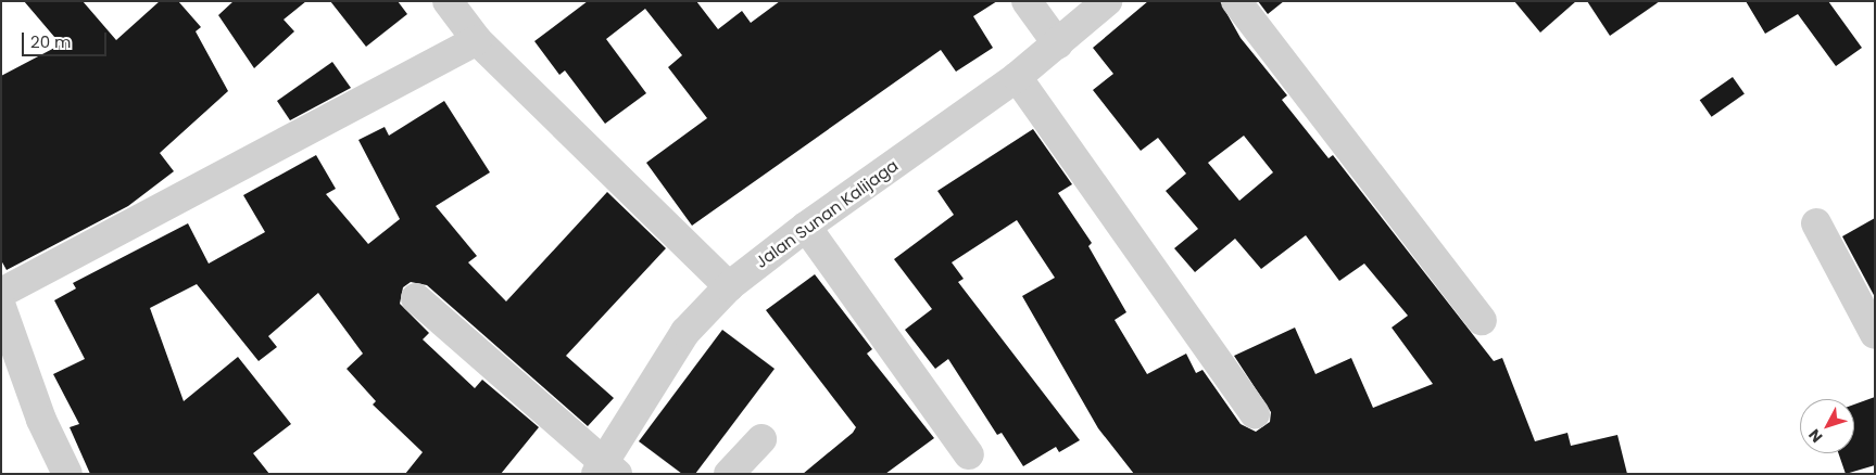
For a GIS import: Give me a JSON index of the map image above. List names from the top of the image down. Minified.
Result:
{"streets":{"street":["Jalan Sunan Kalijaga"]},"scale_bar":"20 m","north":"bottom left"}
